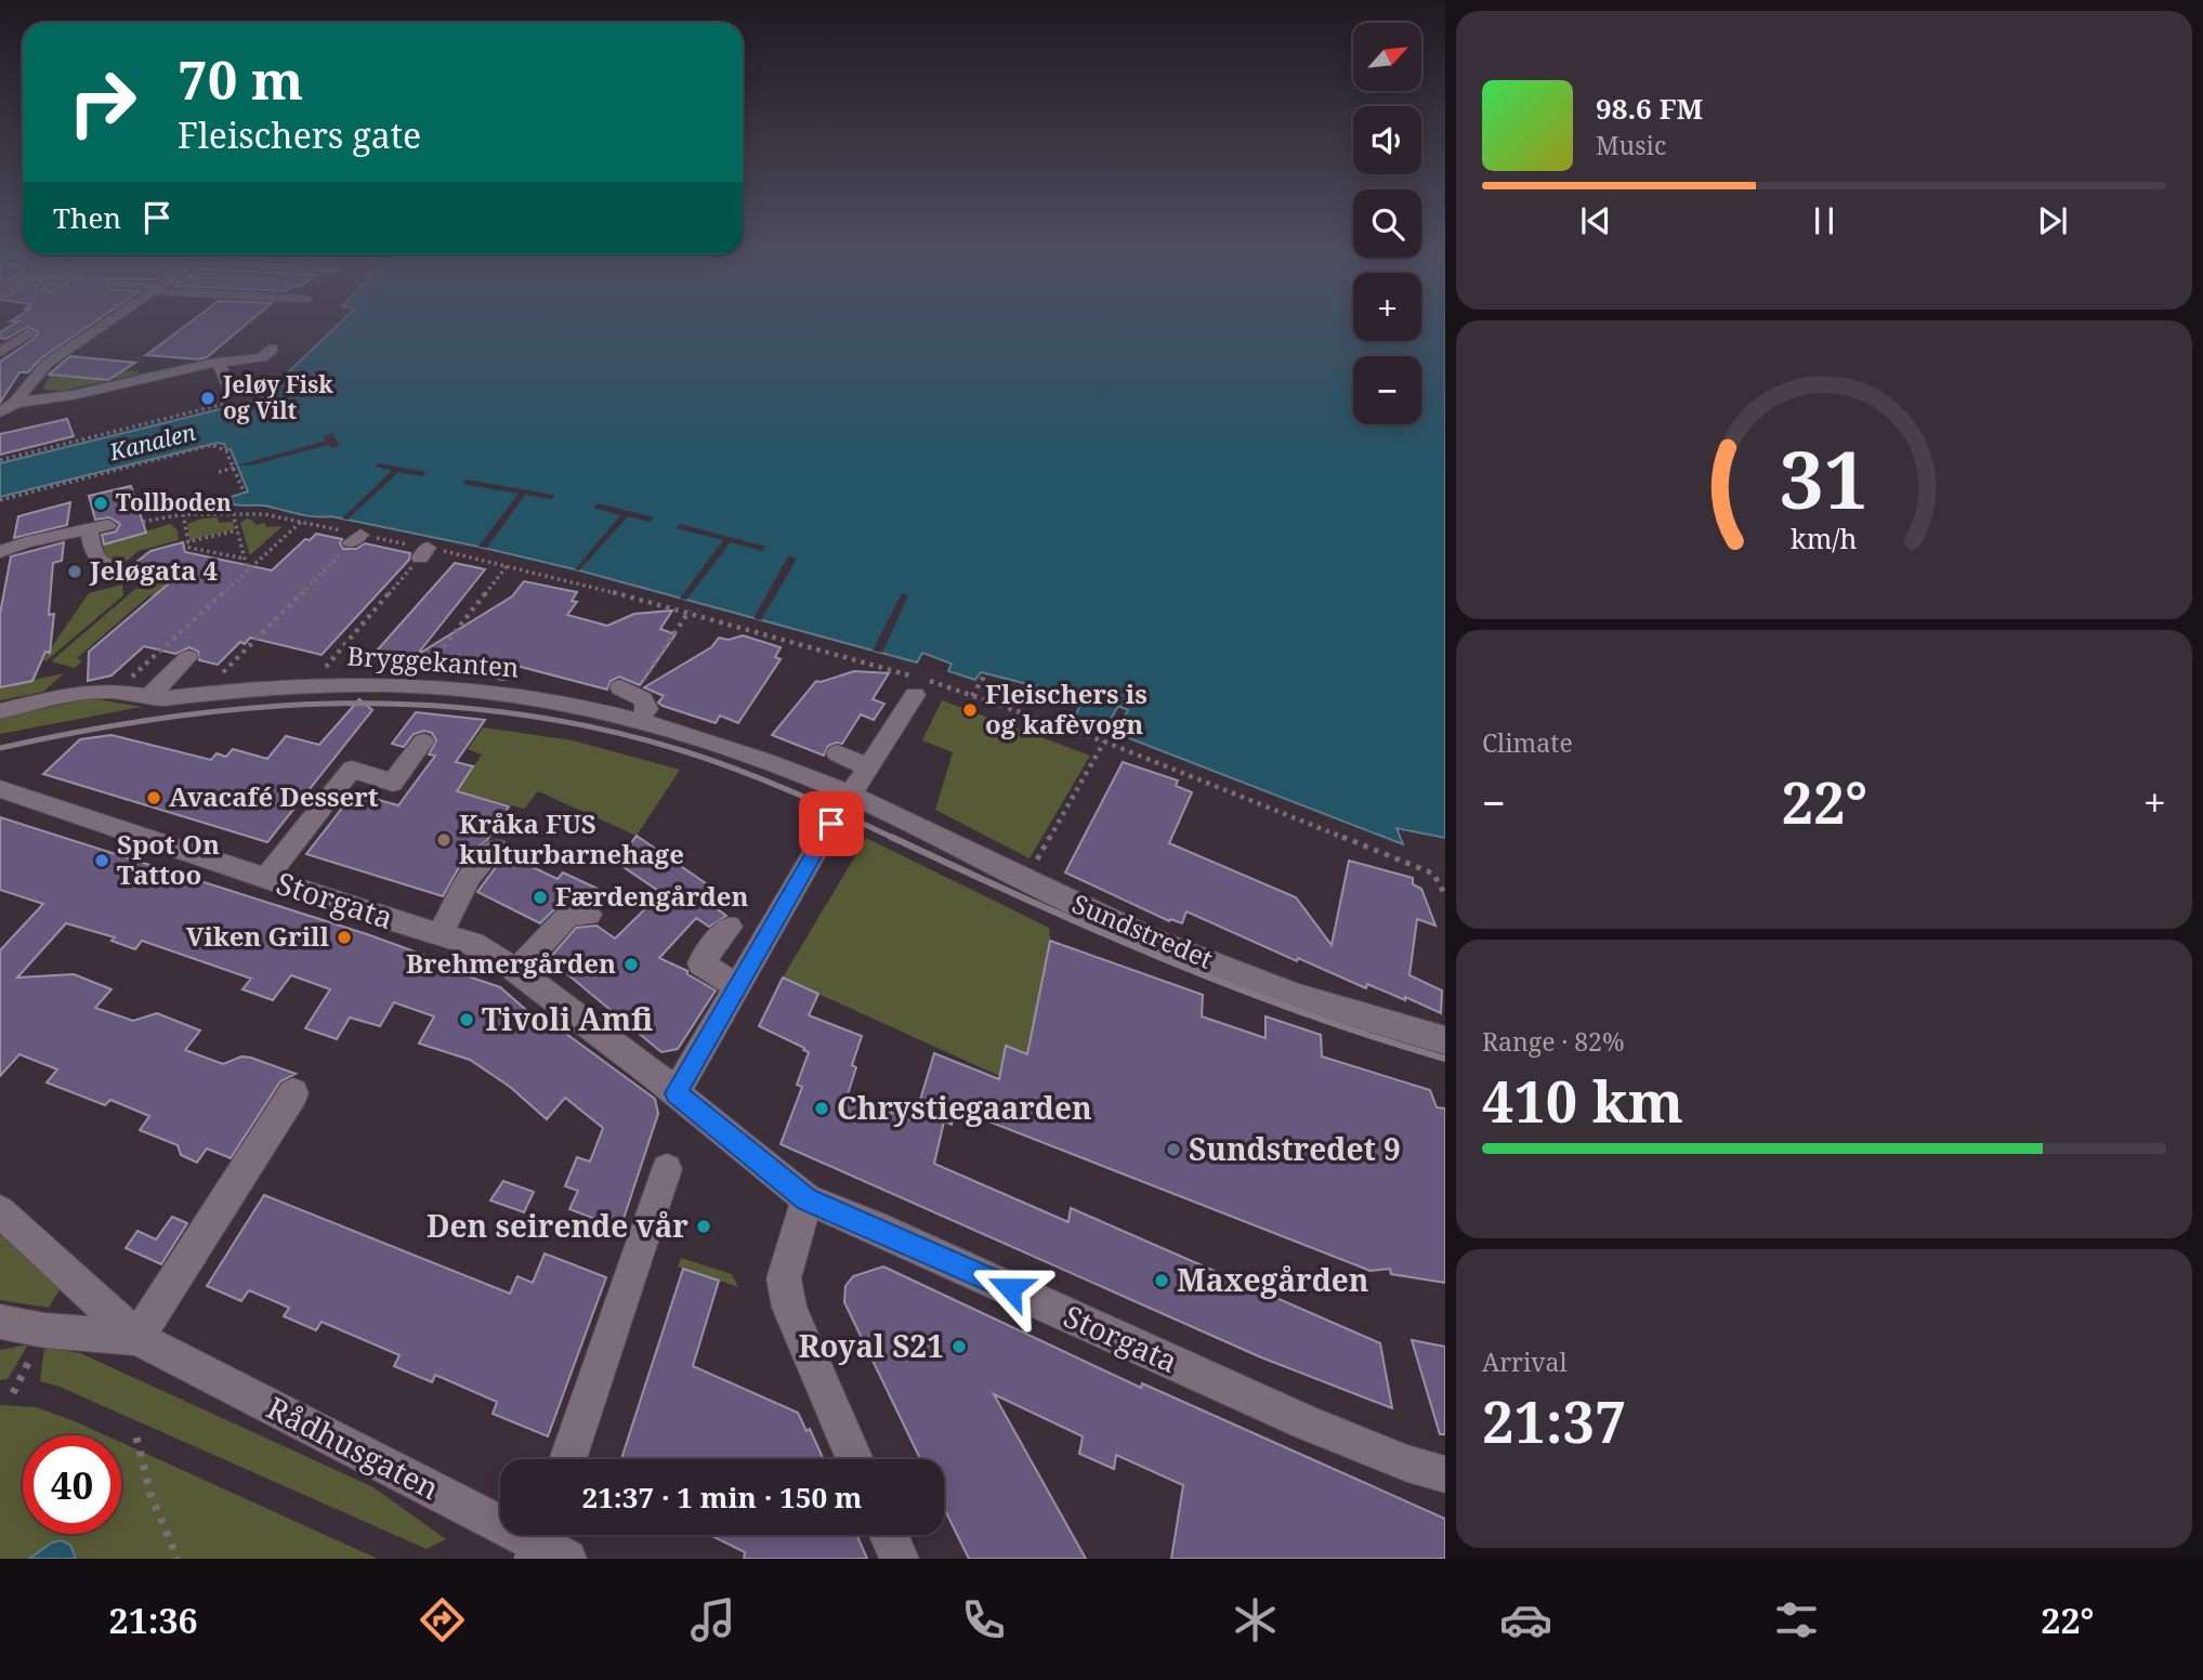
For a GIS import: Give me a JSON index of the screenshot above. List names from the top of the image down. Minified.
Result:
{"streets":{"street":["Bryggekanten","Storgata","Sundstredet","Rådhusgaten"]},"crossings":[["Bryggekanten","Sundstredet"]],"water":["Kanalen"],"places":["Jeløy Fisk og Vilt","Tollboden","Jeløgata 4","Fleischers is og kafèvogn","Avacafé Dessert","Kråka FUS kulturbarnehage","Spot On Tattoo","Færdengården","Viken Grill","Brehmergården","Tivoli Amfi","Chrystiegaarden","Sundstredet 9","Den seirende vår","Maxegården","Royal S21"],"north":"top right","page":{"map_buttons":["+","−"],"turn":["70 m","Fleischers gate"],"song":["98.6 FM","Music"],"then":"Then","tile":["Climate",["Range · 82%","410 km"],["Arrival","21:37"]],"heat":["−","22°","+"],"limit":"40","trip":"21:37 · 1 min · 150 m","tabs":["21:36","22°"],"gauge":["31","km/h"]}}
